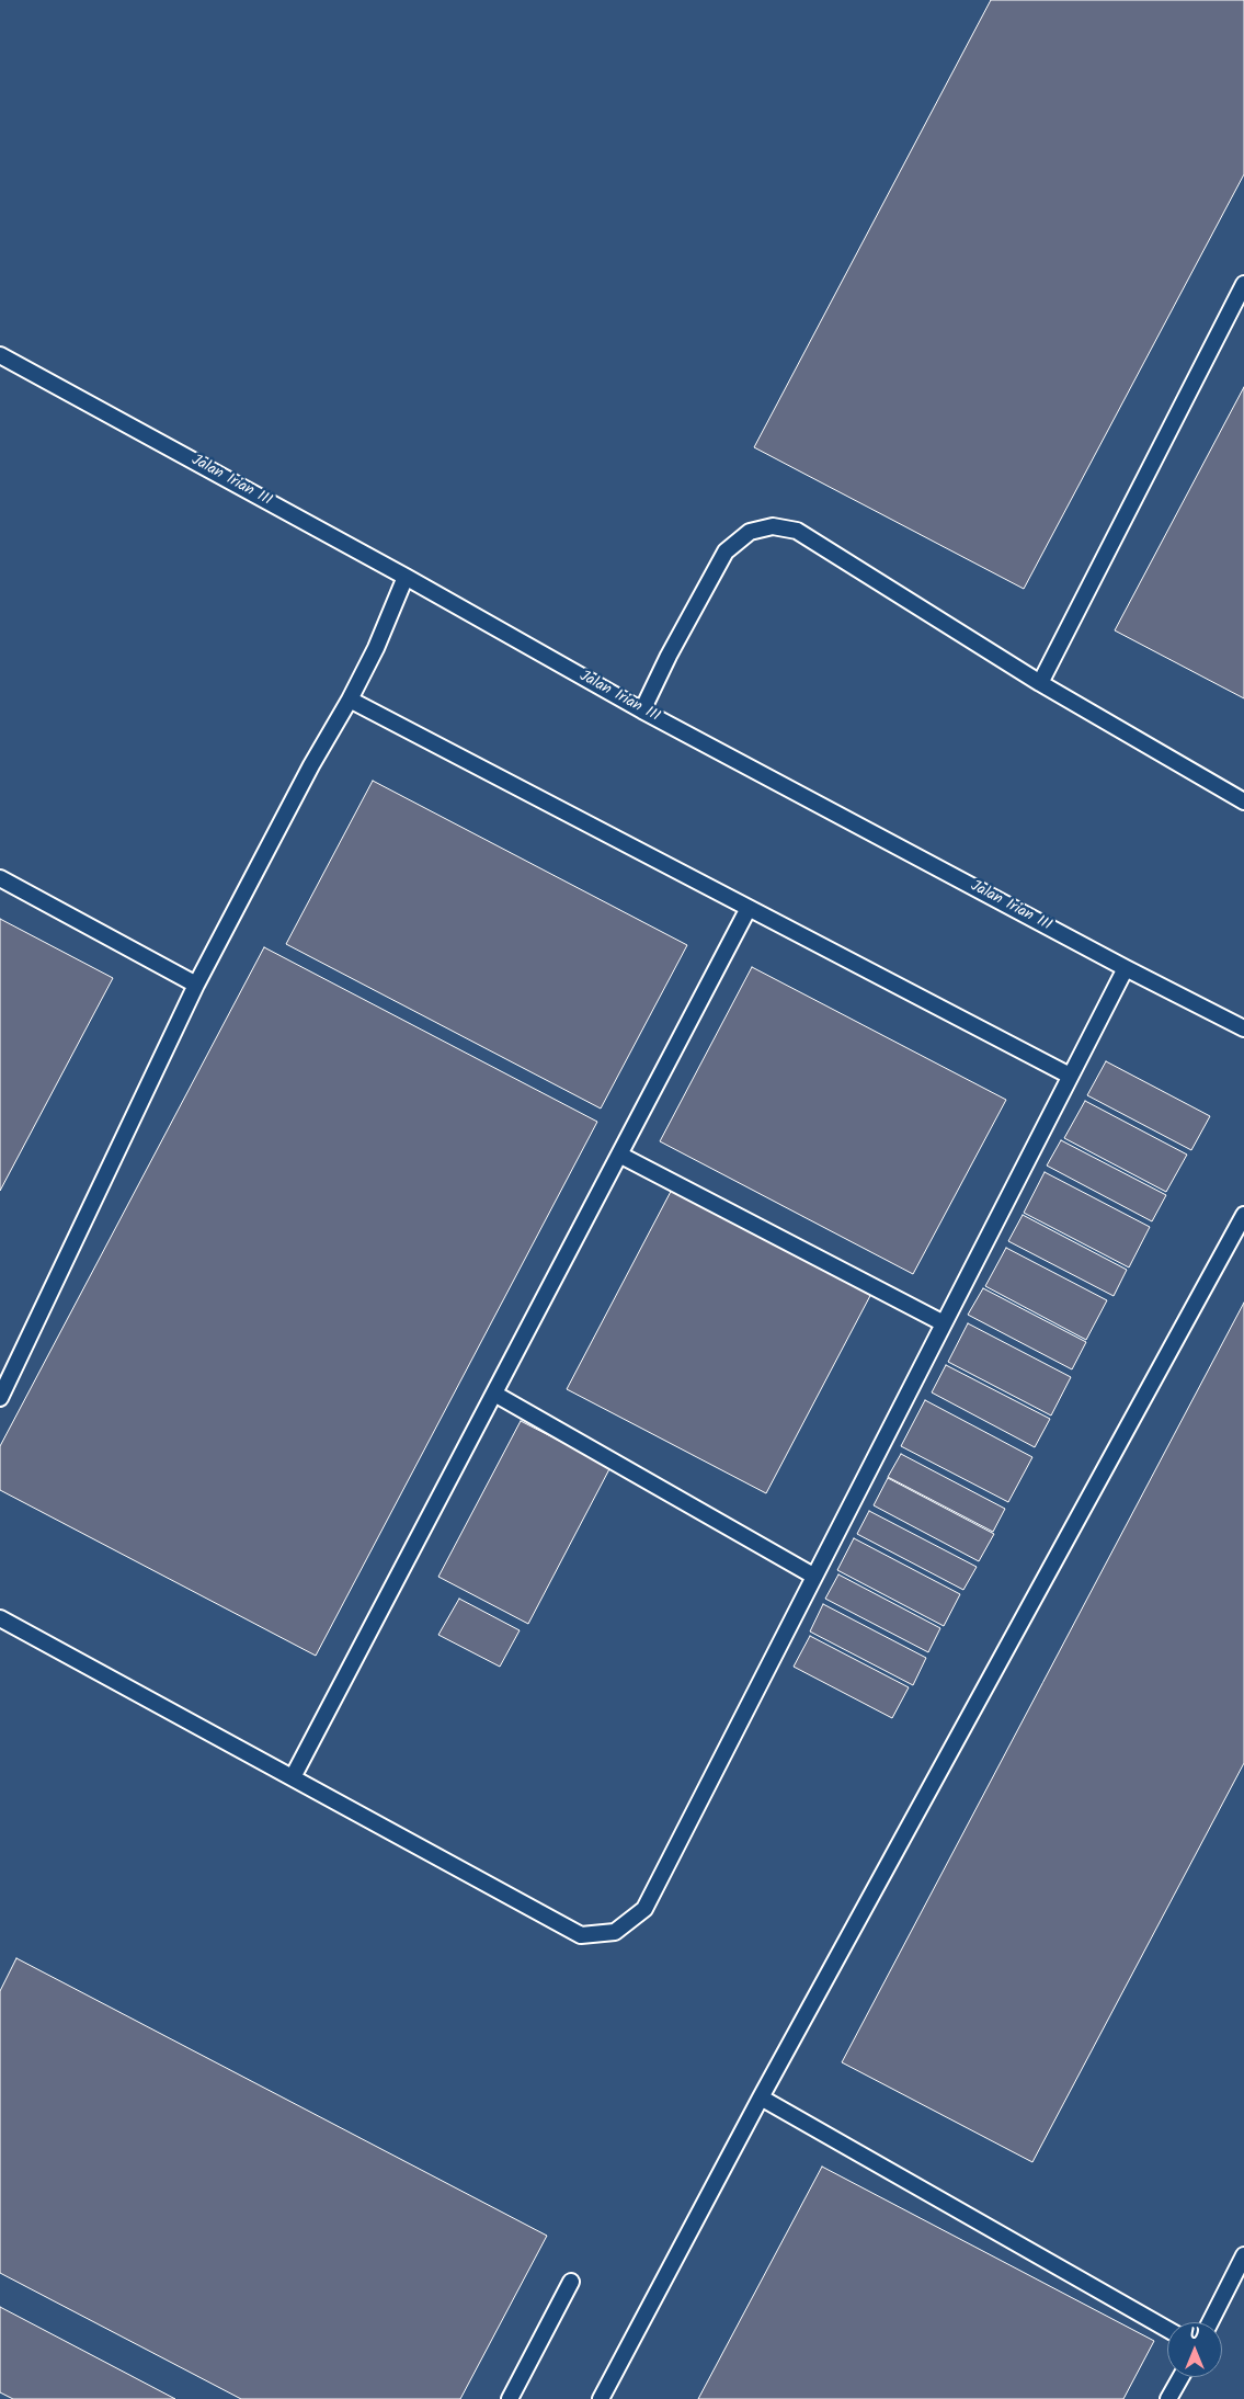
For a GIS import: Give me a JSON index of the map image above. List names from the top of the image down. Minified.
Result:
{"streets":{"lane":["Jalan Irian III"]},"north":"top"}
